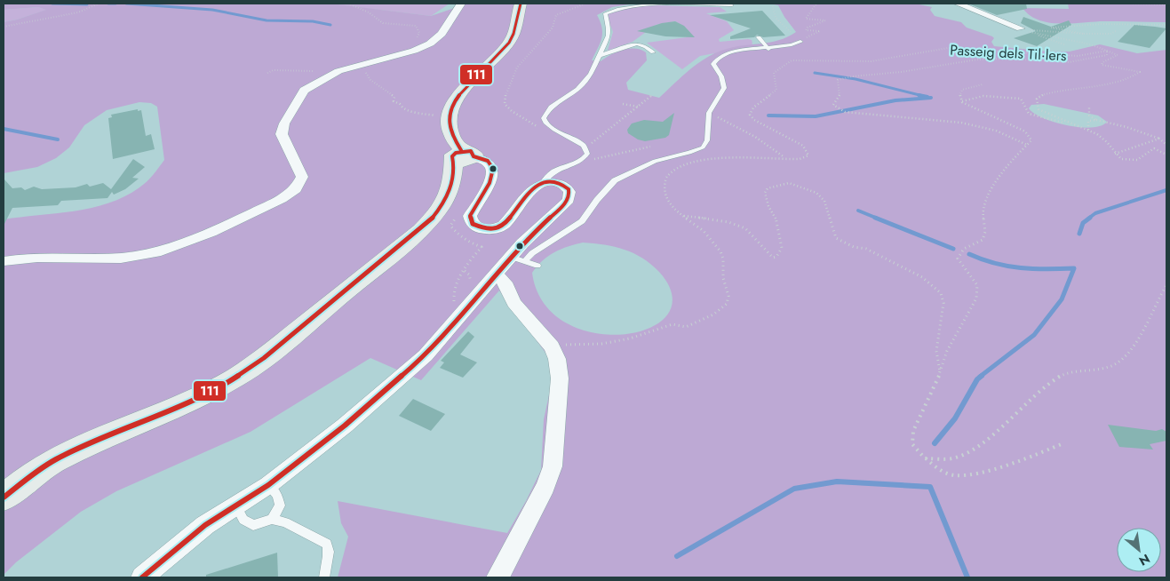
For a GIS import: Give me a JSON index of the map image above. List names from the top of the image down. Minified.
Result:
{"streets":{"path":["Passeig dels Til·lers"]},"lines":["transit line 111"],"north":"bottom right"}
